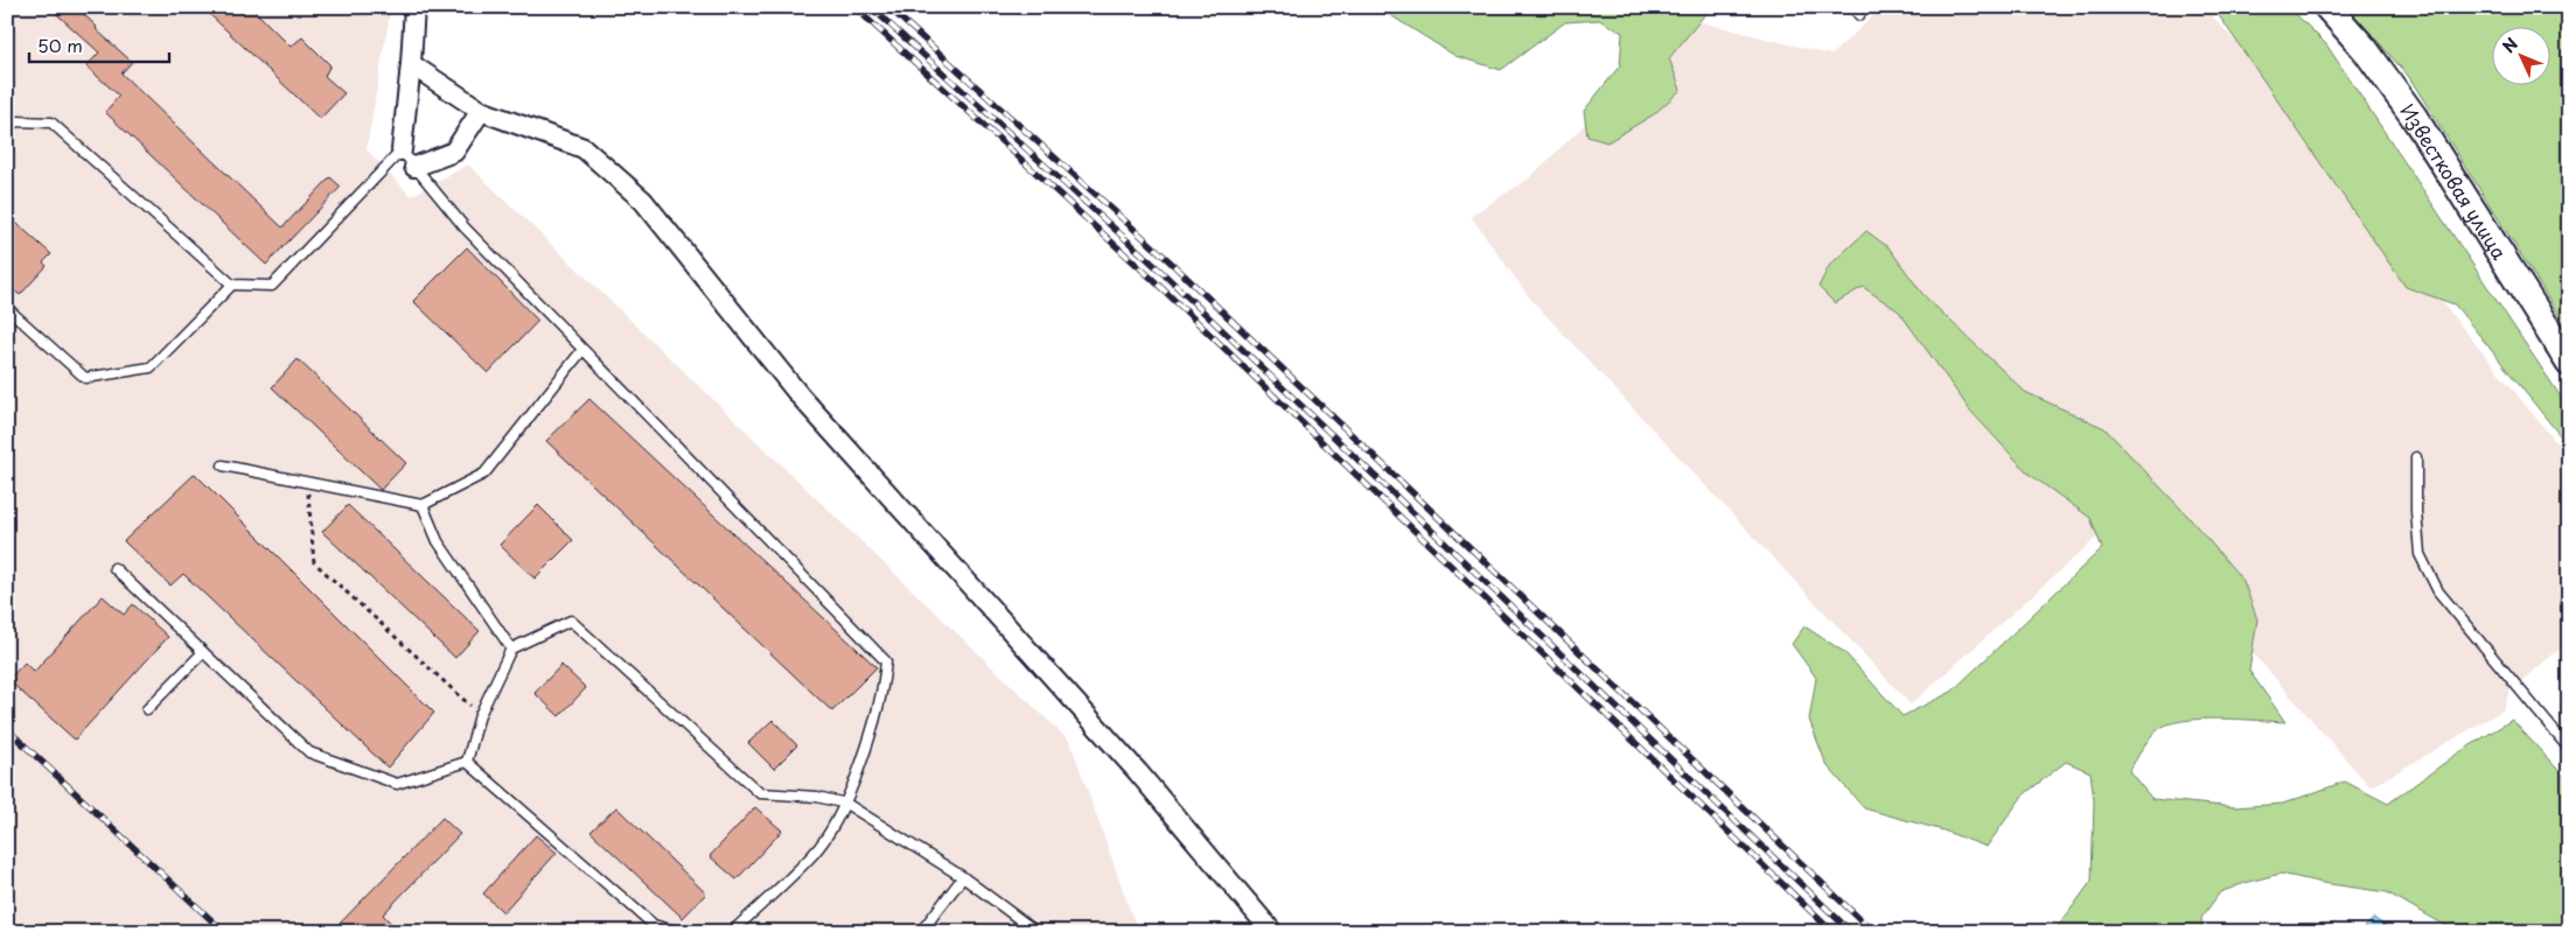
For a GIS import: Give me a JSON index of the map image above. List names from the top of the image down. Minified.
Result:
{"streets":{"main road":["Известковая улица"]},"scale_bar":"50 m","north":"top left"}
